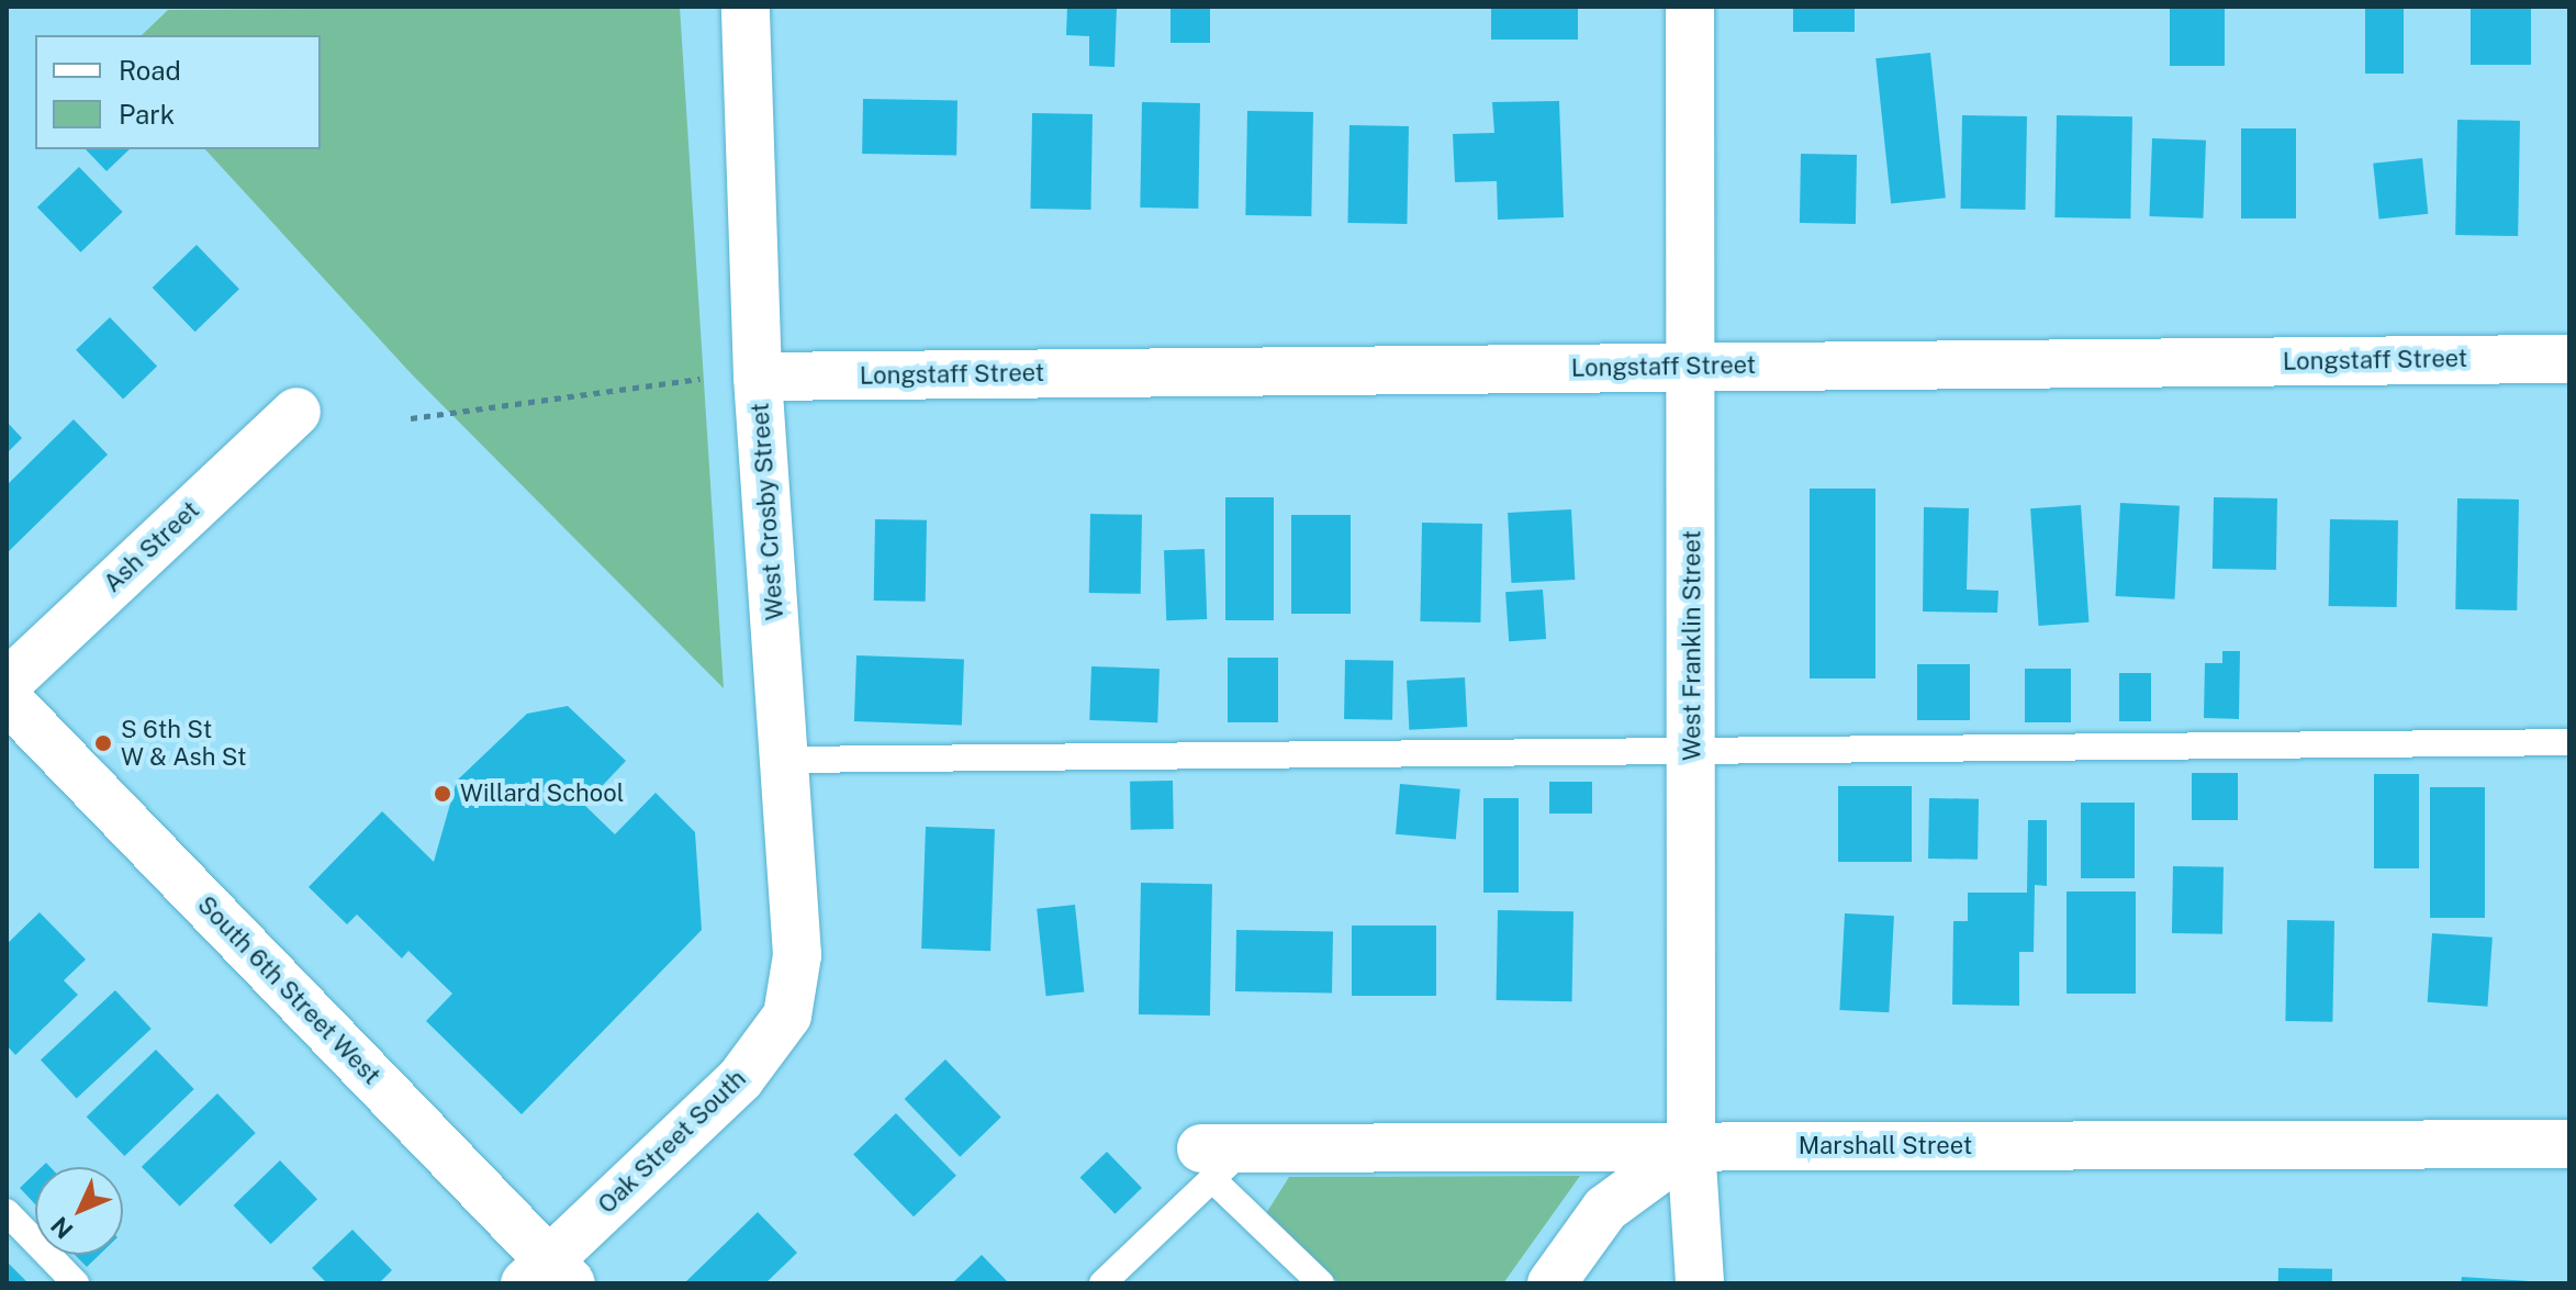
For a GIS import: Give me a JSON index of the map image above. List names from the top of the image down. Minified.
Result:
{"streets":{"street":["Longstaff Street","West Crosby Street","Ash Street","West Franklin Street","South 6th Street West","Oak Street South","Marshall Street"]},"crossings":[["Longstaff Street","West Crosby Street"],["Longstaff Street","West Franklin Street"],["West Crosby Street","Oak Street South"],["West Franklin Street","Marshall Street"],["South 6th Street West","Oak Street South"]],"places":["S 6th St W & Ash St","Willard School"],"legend":["Road","Park"],"north":"bottom left"}
